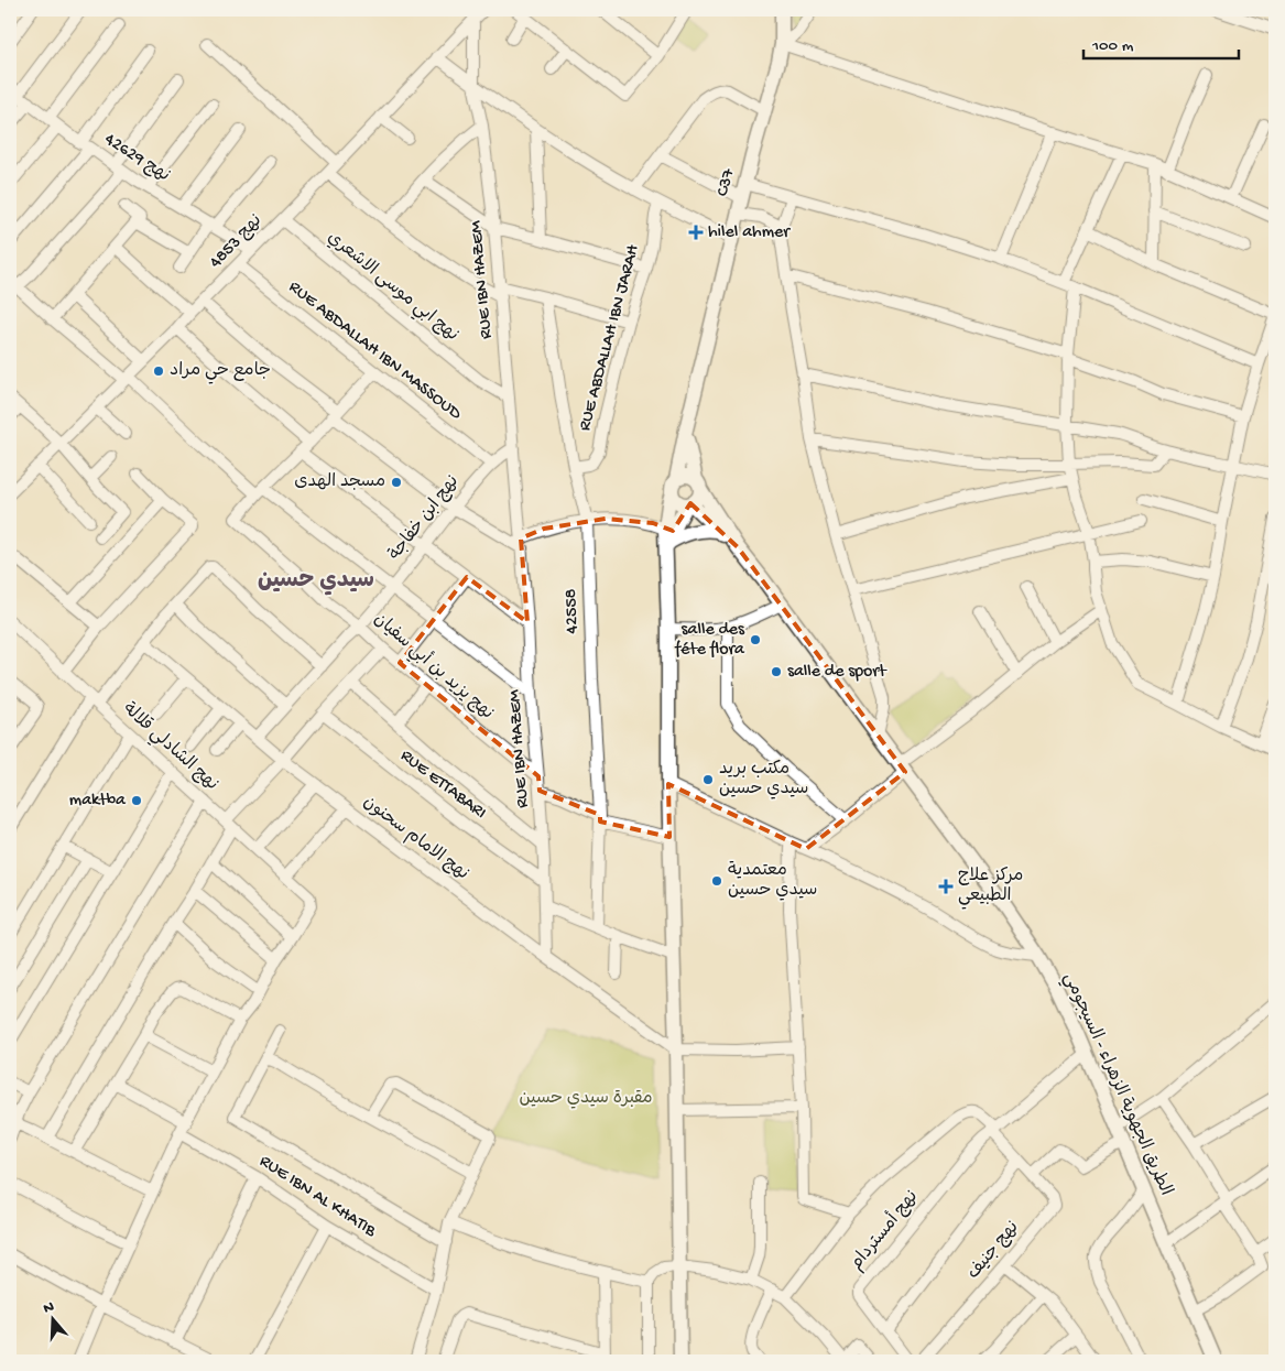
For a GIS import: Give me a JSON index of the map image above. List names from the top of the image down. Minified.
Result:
{"streets":{"main road":["C37","الطريق الجهوية الزهراء - السيجومي"],"street":["نهج 42629","نهج 4853","RUE IBN HAZEM","نهج ابي موسى الاشعري","RUE ABDALLAH IBN JARAH","RUE ABDALLAH IBN MASSOUD","نهج ابن خفاجة","42558","نهج يزيد بن أبي سفيان","نهج الشادلي قلالة","RUE ETTABARI","نهج الامام سحنون","RUE IBN AL KHATIB","نهج أمستردام","نهج جنيف"]},"crossings":[["نهج 42629","نهج 4853"],["C37","نهج الامام سحنون"],["نهج 4853","RUE IBN HAZEM"],["نهج 4853","نهج ابي موسى الاشعري"],["نهج 4853","RUE ABDALLAH IBN MASSOUD"],["RUE IBN HAZEM","نهج ابي موسى الاشعري"],["RUE IBN HAZEM","نهج ابن خفاجة"],["RUE IBN HAZEM","نهج يزيد بن أبي سفيان"],["RUE IBN HAZEM","RUE ETTABARI"],["RUE IBN HAZEM","نهج الامام سحنون"],["RUE ABDALLAH IBN JARAH","42558"],["RUE ABDALLAH IBN MASSOUD","نهج ابن خفاجة"],["RUE ABDALLAH IBN MASSOUD","نهج يزيد بن أبي سفيان"],["نهج ابن خفاجة","نهج يزيد بن أبي سفيان"],["نهج ابن خفاجة","نهج الامام سحنون"],["نهج أمستردام","نهج جنيف"]],"districts":["سيدي حسين"],"parks":["مقبرة سيدي حسين"],"places":{"health":["hilel ahmer","مركز علاج الطبيعي"],"other":["جامع حي مراد","مسجد الهدى","salle des féte flora","salle de sport","مكتب بريد سيدي حسين","maktba","معتمدية سيدي حسين"]},"scale_bar":"100 m","north":"top"}
